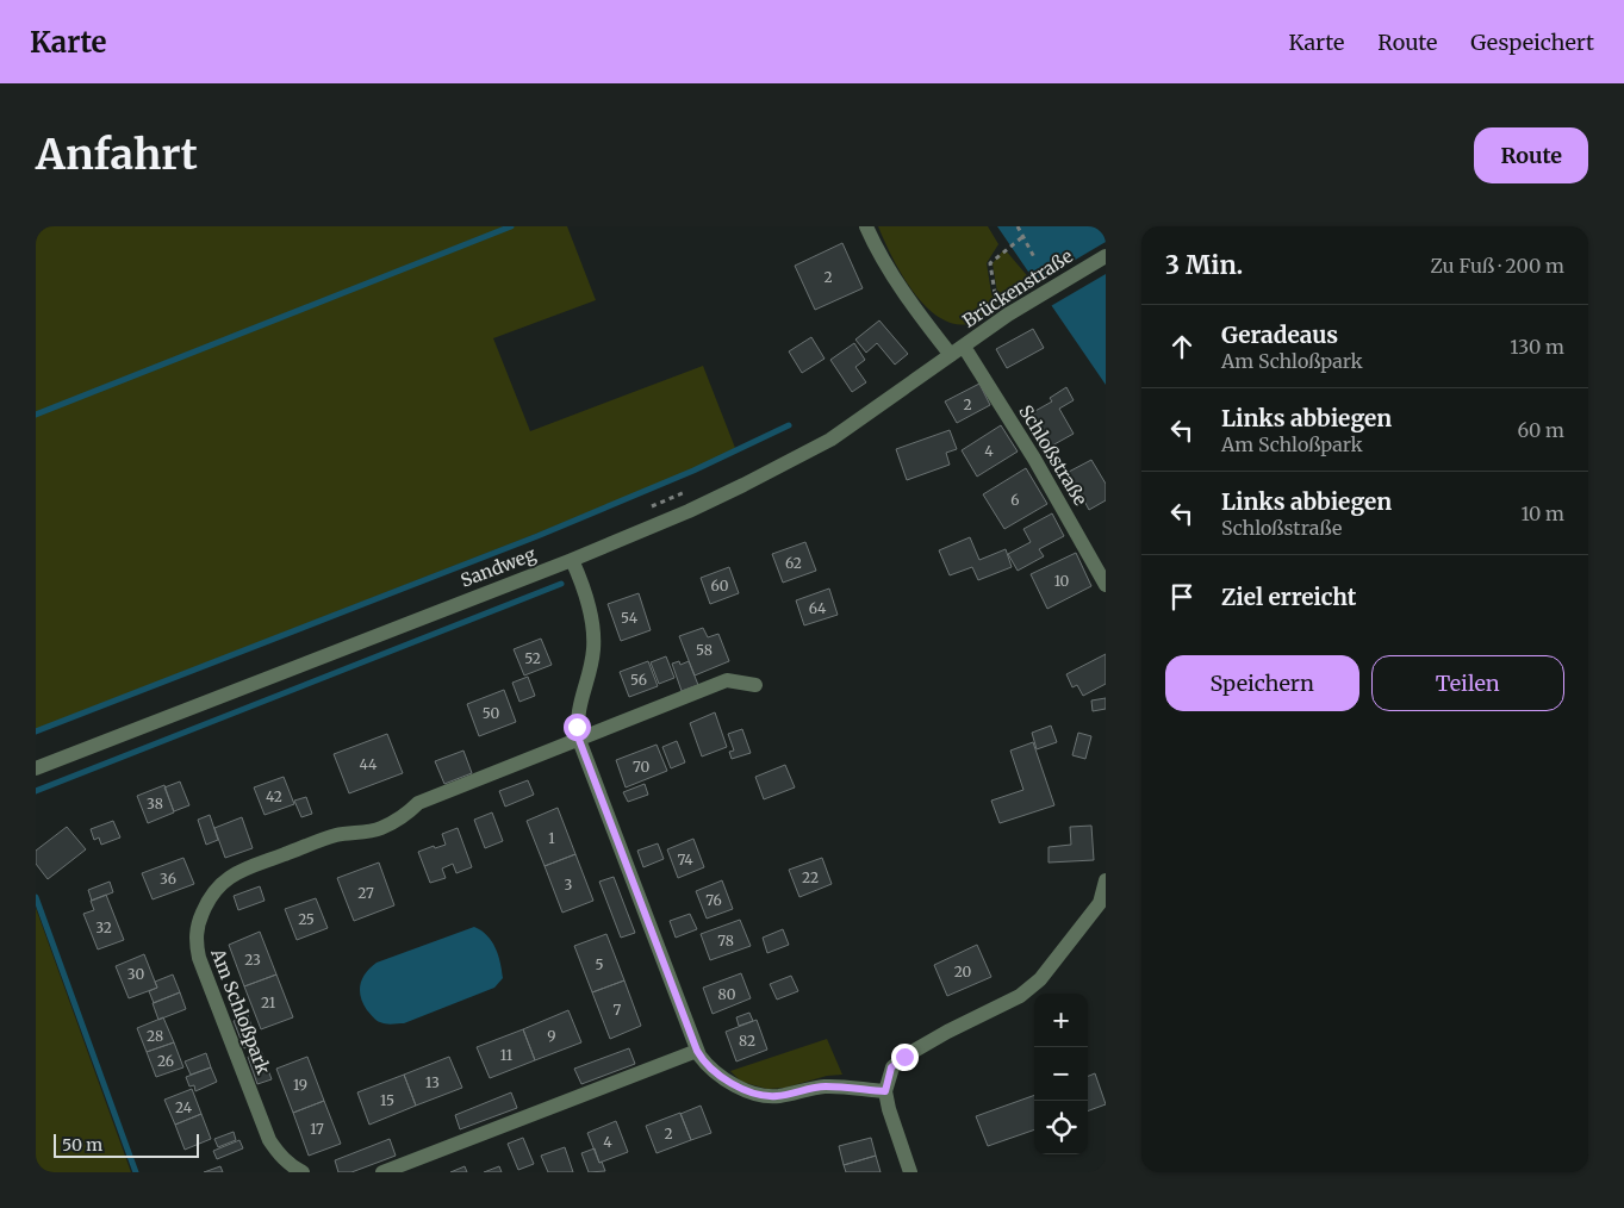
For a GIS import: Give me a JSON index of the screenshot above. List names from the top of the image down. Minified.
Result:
{"streets":{"street":["Brückenstraße","Schloßstraße","Sandweg","Am Schloßpark"]},"crossings":[["Brückenstraße","Schloßstraße"],["Brückenstraße","Sandweg"]],"house_numbers":["2","2","4","6","62","10","60","64","54","58","52","56","50","44","70","42","38","1","74","22","36","3","27","76","25","32","78","23","5","20","30","80","21","7","28","9","82","11","26","13","19","15","24","17","2","4"],"scale_bar":"50 m","page":{"header":"Karte","nav":["Karte","Route","Gespeichert"],"buttons":["Route",["Speichern","Teilen"]],"title":"Anfahrt","heading":["3 Min.","Zu Fuß · 200 m"],"list":[["Geradeaus","Am Schloßpark","130 m"],["Links abbiegen","Am Schloßpark","60 m"],["Links abbiegen","Schloßstraße","10 m"],"Ziel erreicht"],"map_buttons":["+","−"],"scale":"50 m"}}
